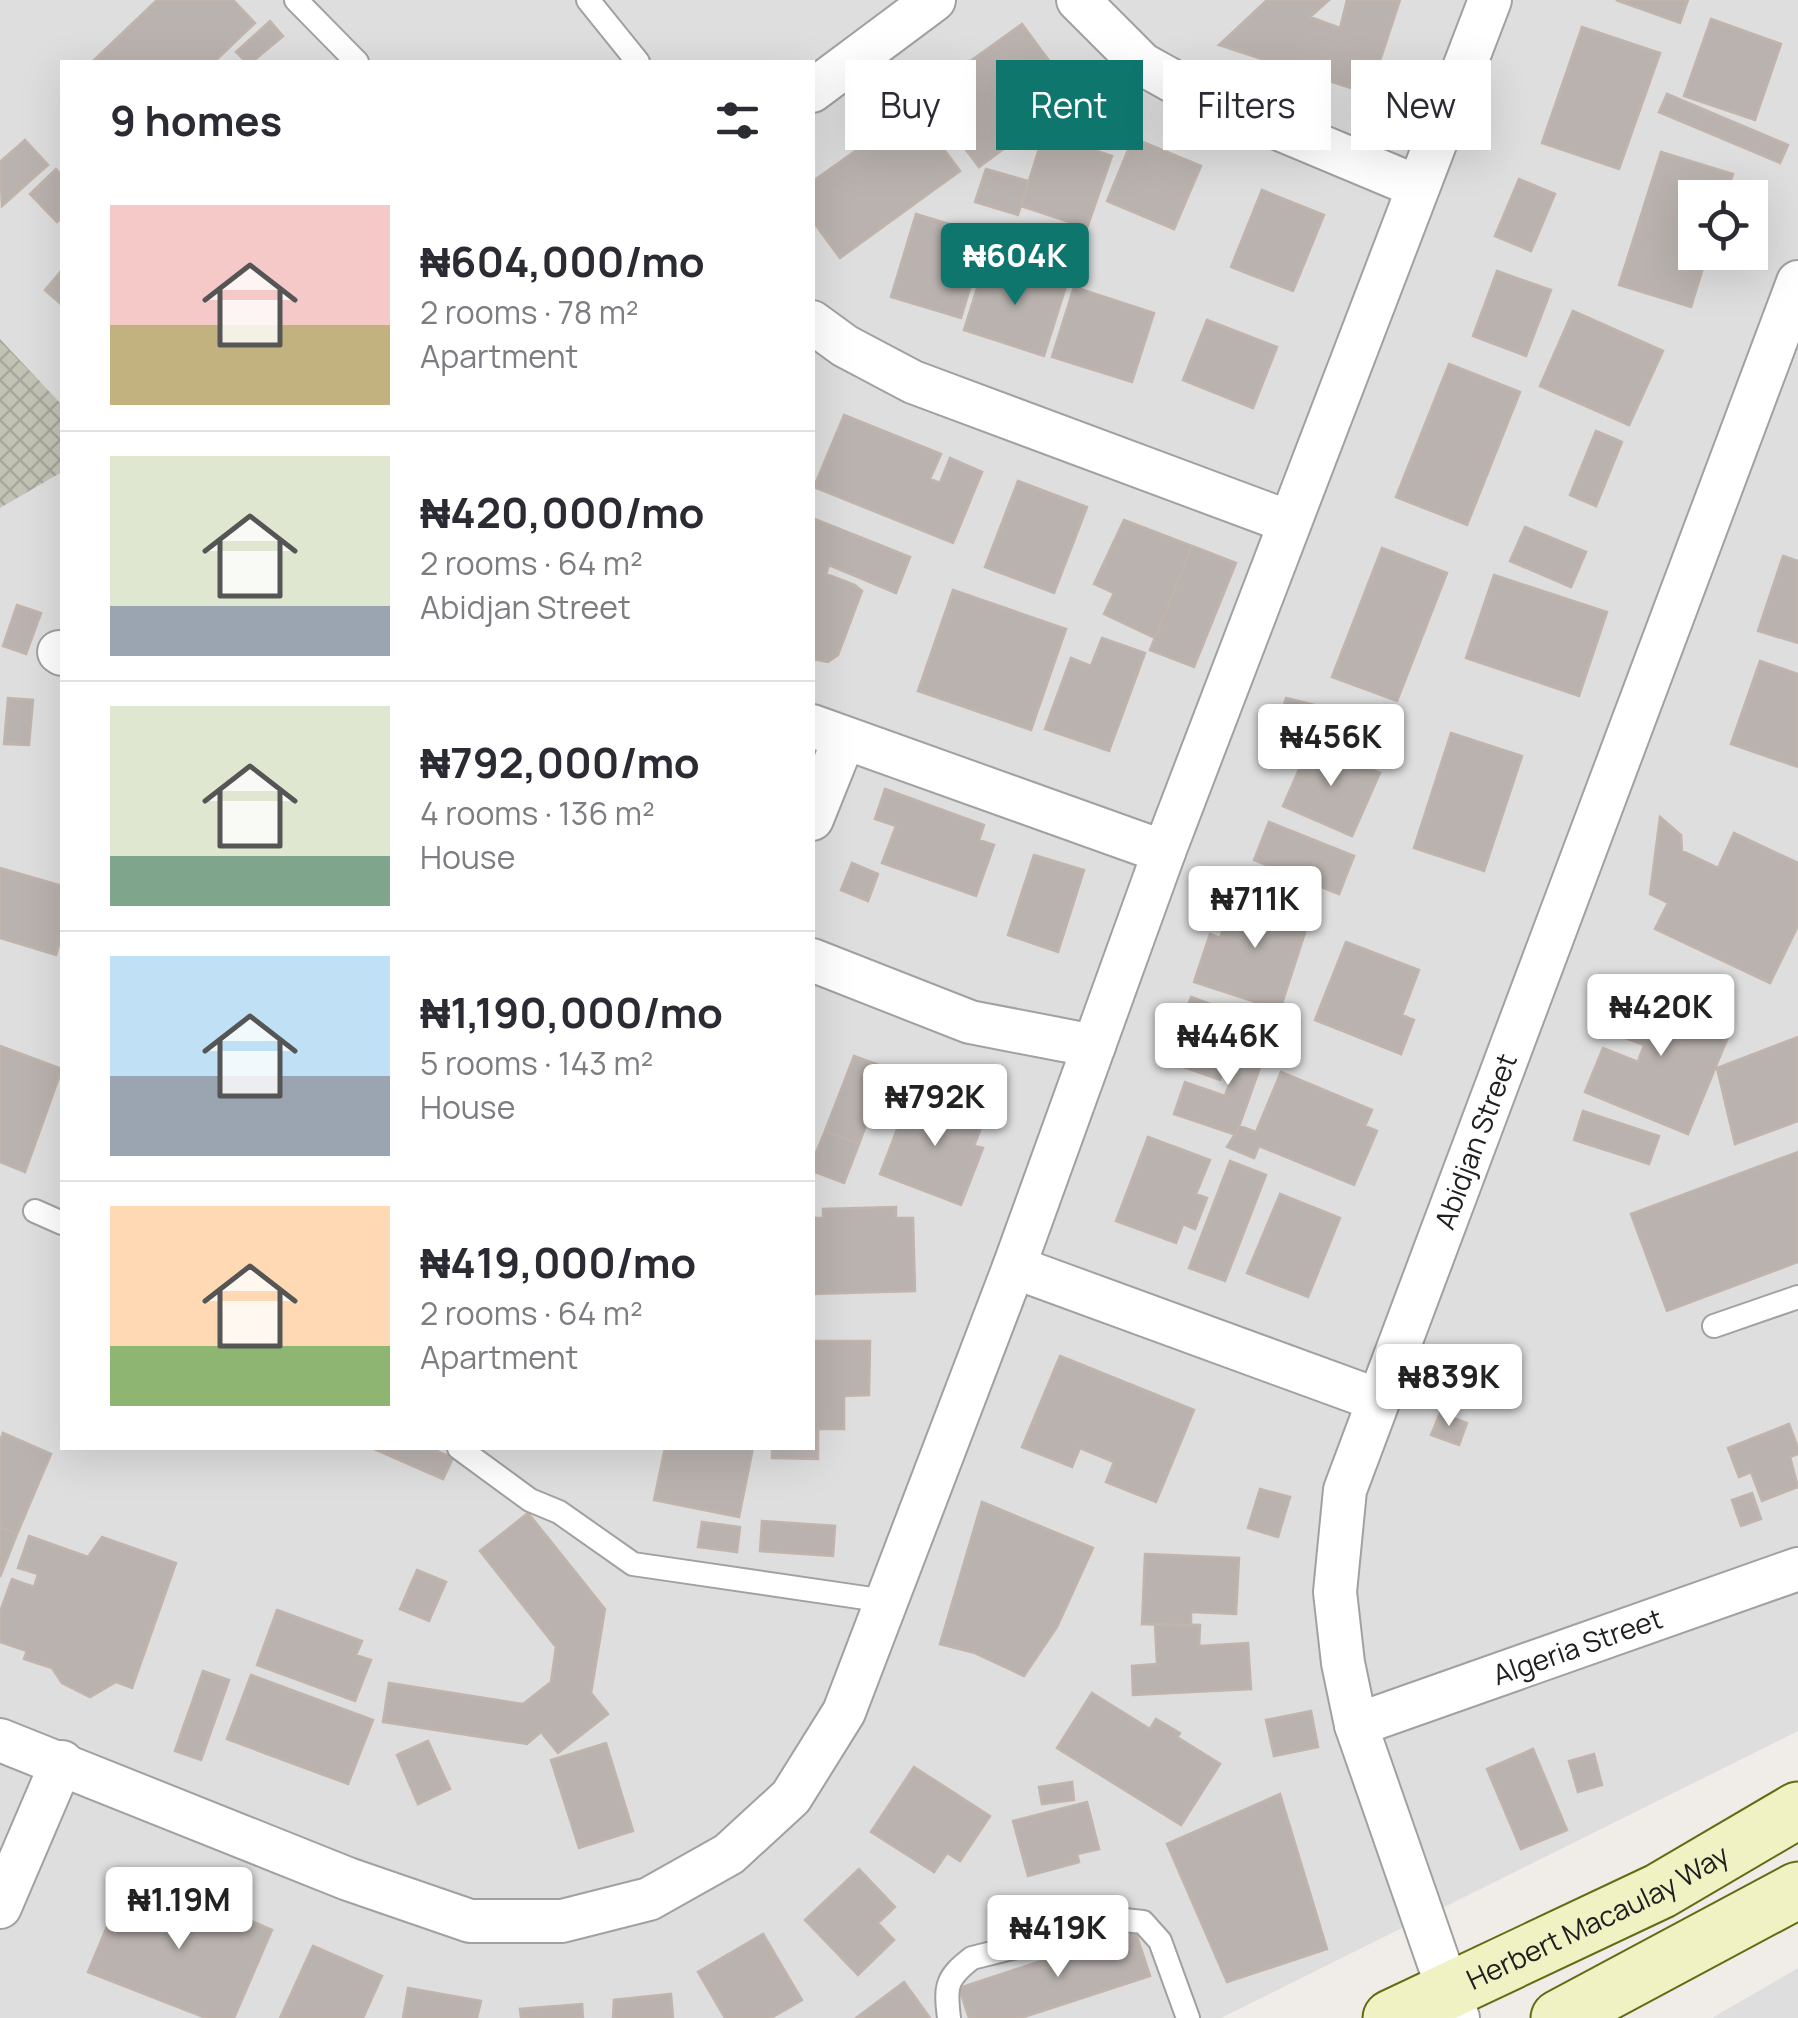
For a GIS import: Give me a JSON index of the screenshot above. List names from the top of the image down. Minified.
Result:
{"streets":{"main road":["Herbert Macaulay Way"],"street":["Abidjan Street","Algeria Street"]},"crossings":[["Abidjan Street","Algeria Street"],["Abidjan Street","Herbert Macaulay Way"]],"page":{"chip":["Buy","Rent","Filters","New"],"heading":"9 homes","list":[{"name":"₦604,000/mo","note":"2 rooms · 78 m² · Apartment"},{"name":"₦420,000/mo","note":"2 rooms · 64 m² · Abidjan Street"},{"name":"₦792,000/mo","note":"4 rooms · 136 m² · House"},{"name":"₦1,190,000/mo","note":"5 rooms · 143 m² · House"},{"name":"₦419,000/mo","note":"2 rooms · 64 m² · Apartment"}],"price":["₦604K","₦456K","₦711K","₦420K","₦446K","₦792K","₦839K","₦1.19M","₦419K"]}}
